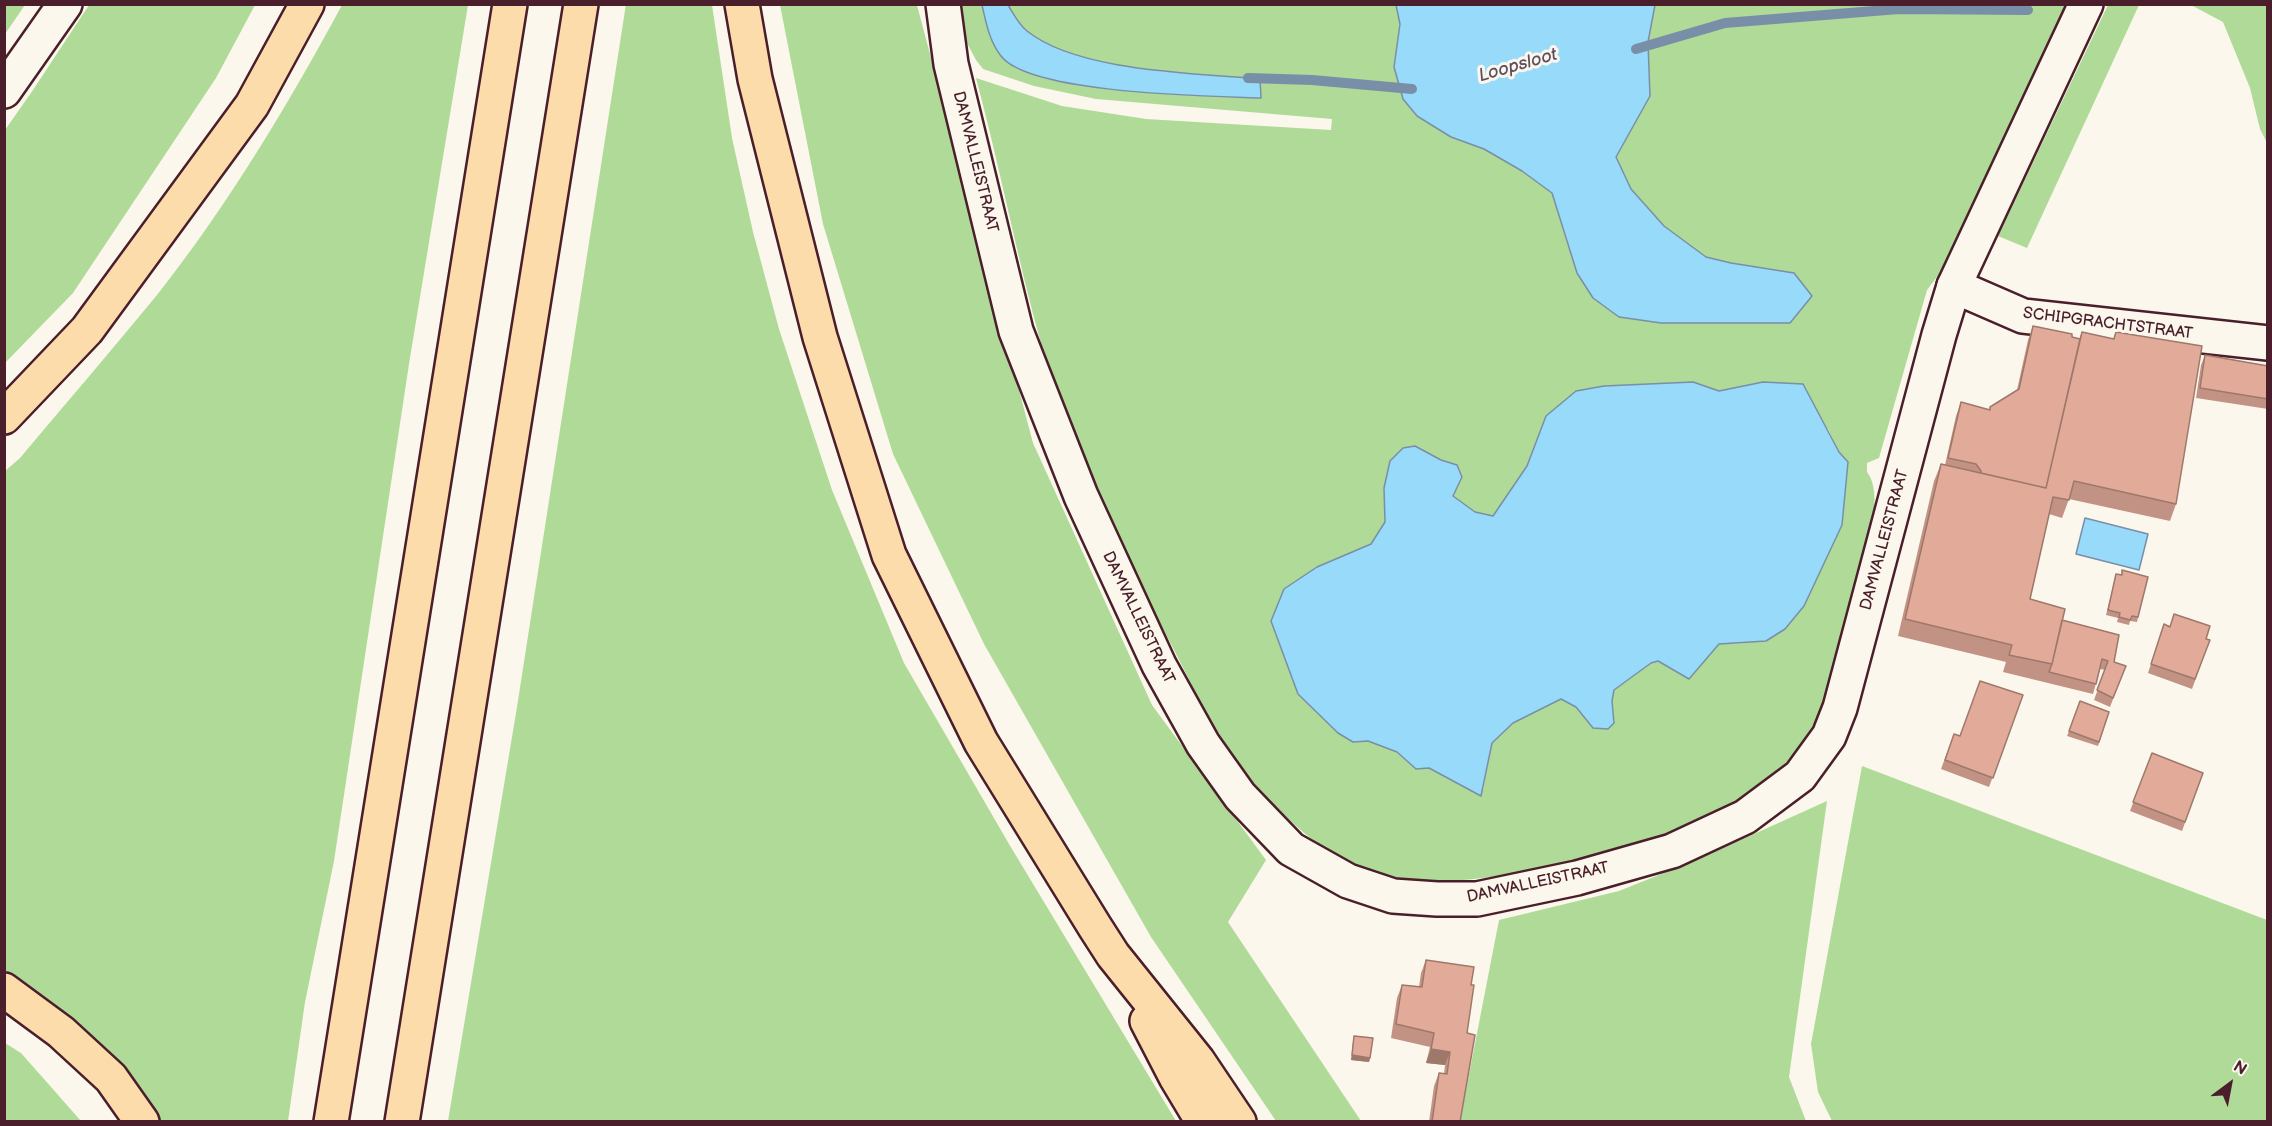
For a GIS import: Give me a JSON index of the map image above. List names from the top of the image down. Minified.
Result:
{"streets":{"street":["DAMVALLEISTRAAT","SCHIPGRACHTSTRAAT"]},"crossings":[["DAMVALLEISTRAAT","SCHIPGRACHTSTRAAT"]],"water":["Loopsloot"],"north":"top right"}
